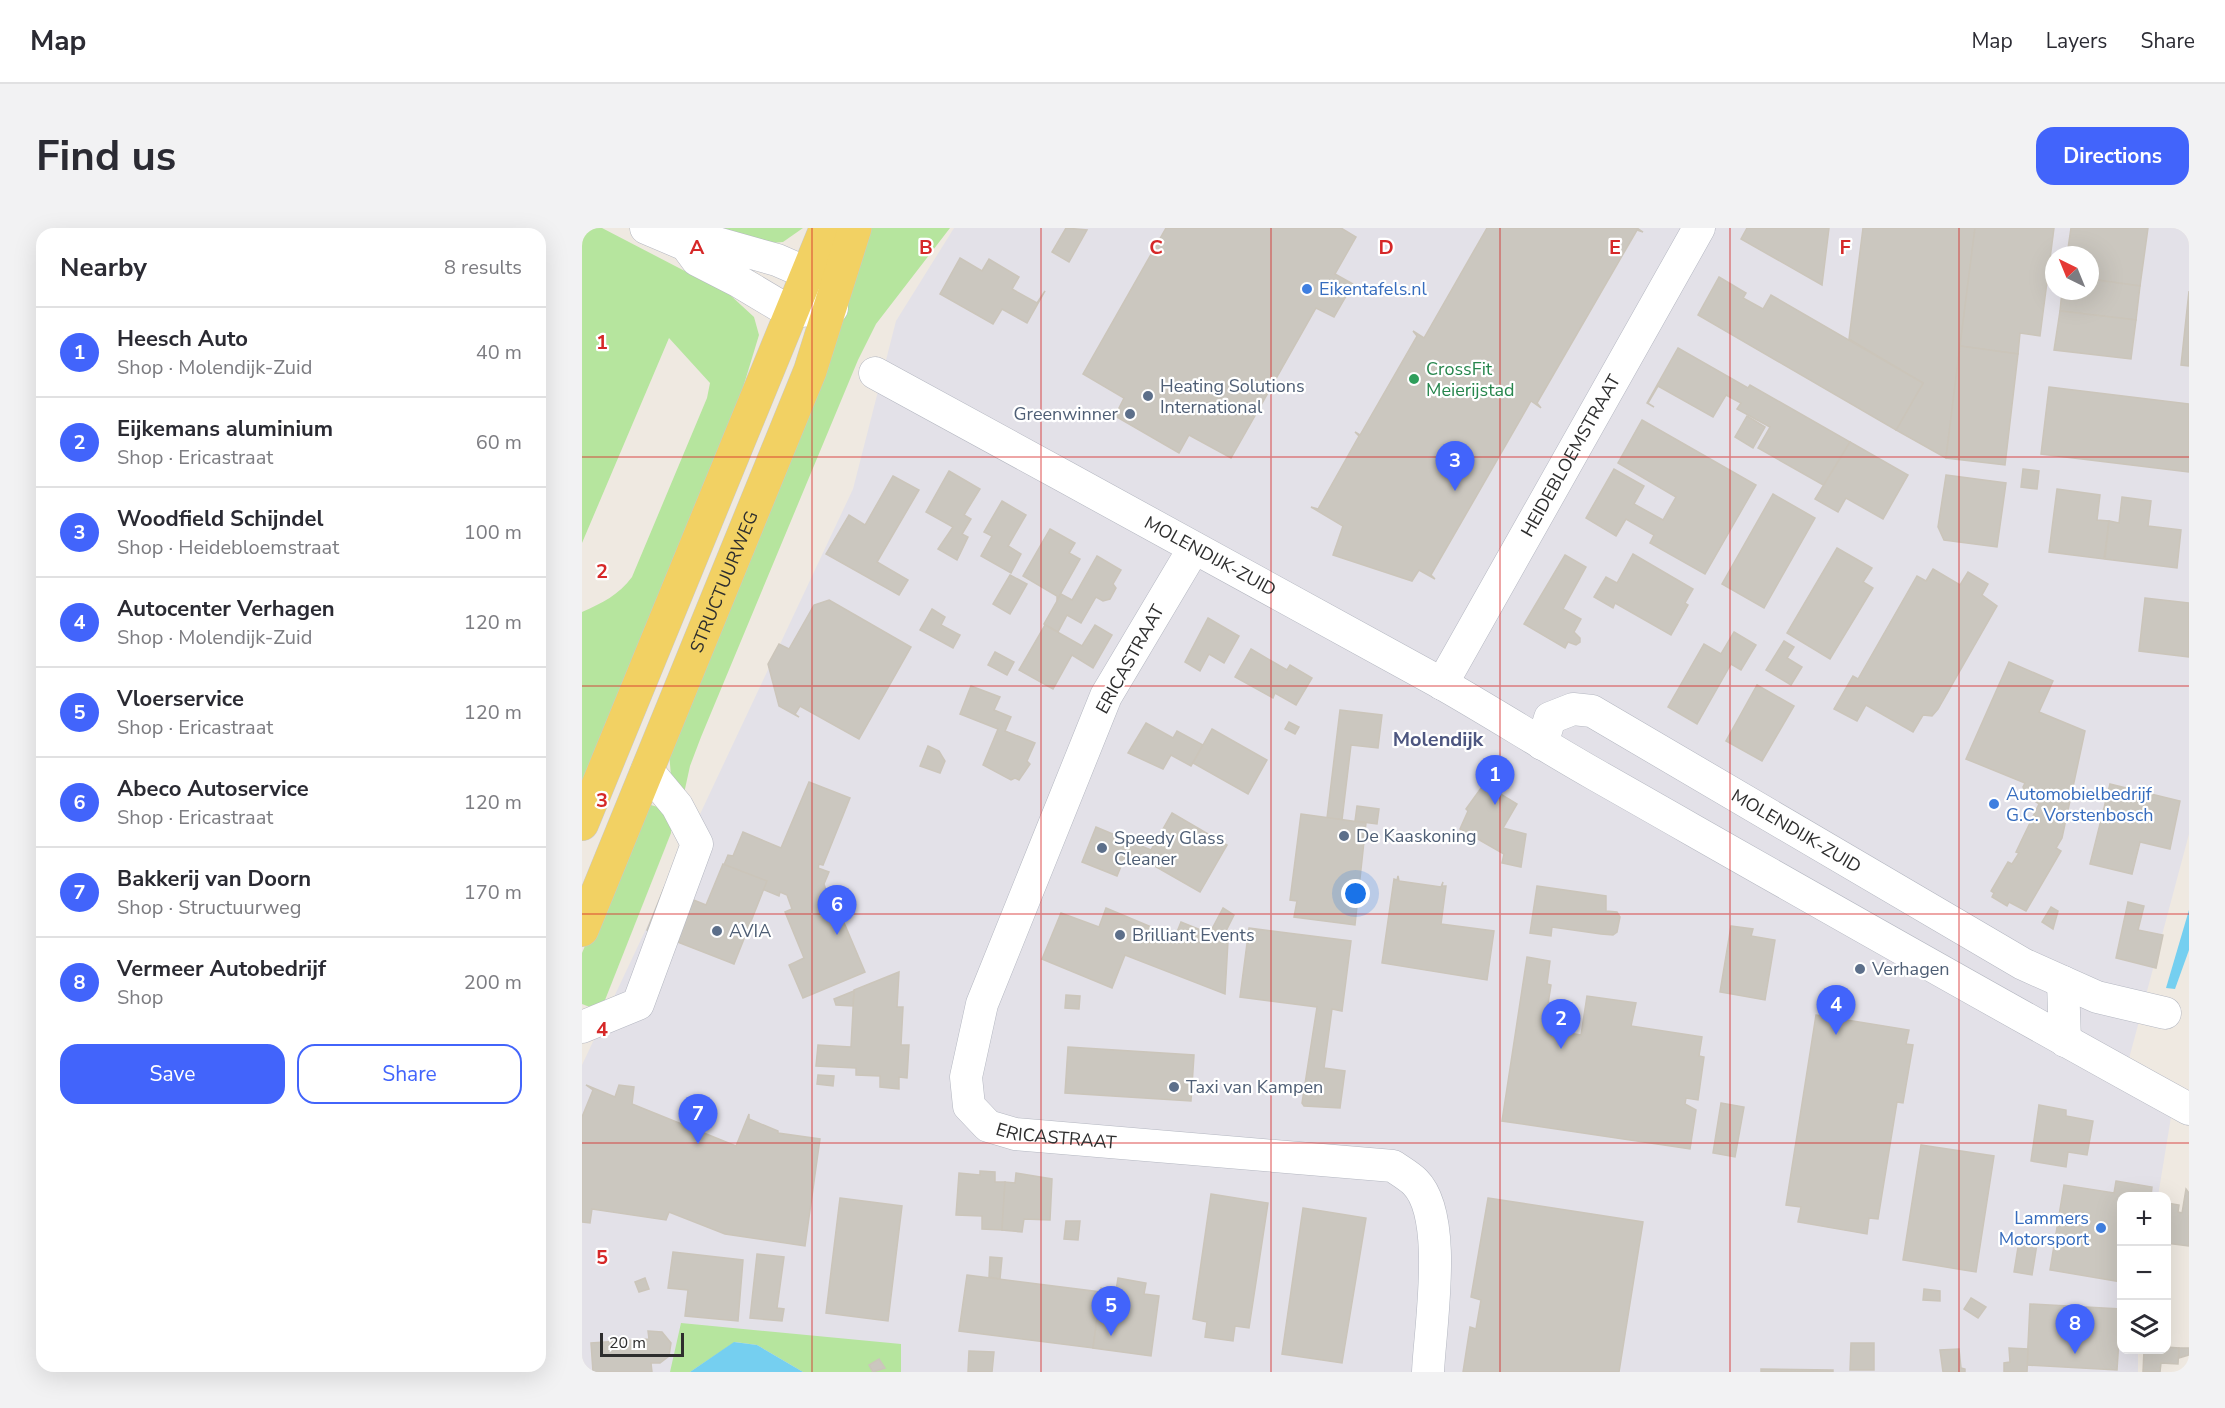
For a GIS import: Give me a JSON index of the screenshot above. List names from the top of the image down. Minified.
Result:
{"streets":{"main road":["STRUCTUURWEG"],"street":["HEIDEBLOEMSTRAAT","MOLENDIJK-ZUID","ERICASTRAAT"]},"crossings":[["HEIDEBLOEMSTRAAT","MOLENDIJK-ZUID"],["MOLENDIJK-ZUID","ERICASTRAAT"]],"districts":["Molendijk"],"places":["Eikentafels.nl","CrossFit Meierijstad","Heating Solutions International","Greenwinner","Automobielbedrijf G.C. Vorstenbosch","De Kaaskoning","Speedy Glass Cleaner","AVIA","Brilliant Events","Verhagen","Taxi van Kampen","Lammers Motorsport"],"scale_bar":"20 m","north":"top left","page":{"header":"Map","nav":["Map","Layers","Share"],"buttons":["Directions",["Save","Share"]],"title":"Find us","heading":["Nearby","8 results"],"list":[{"mark":"1","name":"Heesch Auto","note":"Shop · Molendijk-Zuid","value":"40 m"},{"mark":"2","name":"Eijkemans aluminium","note":"Shop · Ericastraat","value":"60 m"},{"mark":"3","name":"Woodfield Schijndel","note":"Shop · Heidebloemstraat","value":"100 m"},{"mark":"4","name":"Autocenter Verhagen","note":"Shop · Molendijk-Zuid","value":"120 m"},{"mark":"5","name":"Vloerservice","note":"Shop · Ericastraat","value":"120 m"},{"mark":"6","name":"Abeco Autoservice","note":"Shop · Ericastraat","value":"120 m"},{"mark":"7","name":"Bakkerij van Doorn","note":"Shop · Structuurweg","value":"170 m"},{"mark":"8","name":"Vermeer Autobedrijf","note":"Shop","value":"200 m"}],"pins":["3","1","6","4","2","7","5","8"],"map_buttons":["+","−"],"scale":"20 m"},"grid":{"columns":["A","B","C","D","E","F"],"rows":["1","2","3","4","5"]}}
